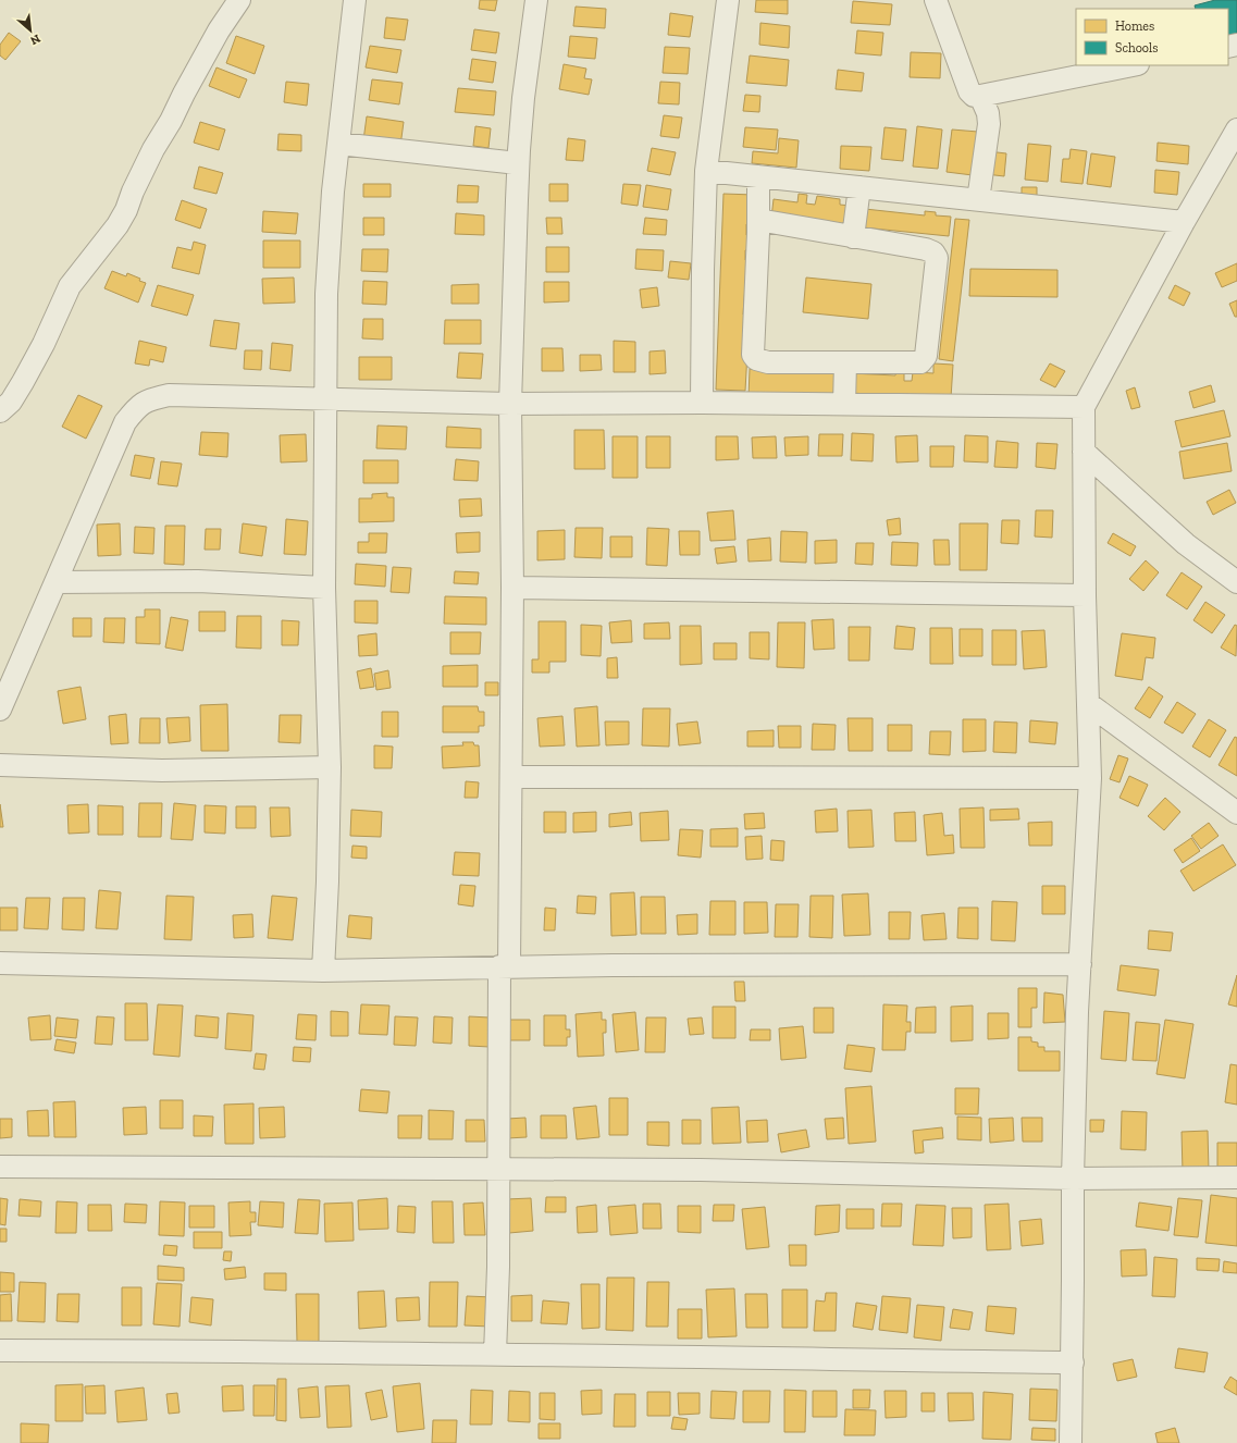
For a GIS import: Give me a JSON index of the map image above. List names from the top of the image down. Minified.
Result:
{"legend":["Homes","Schools"],"north":"bottom right"}
